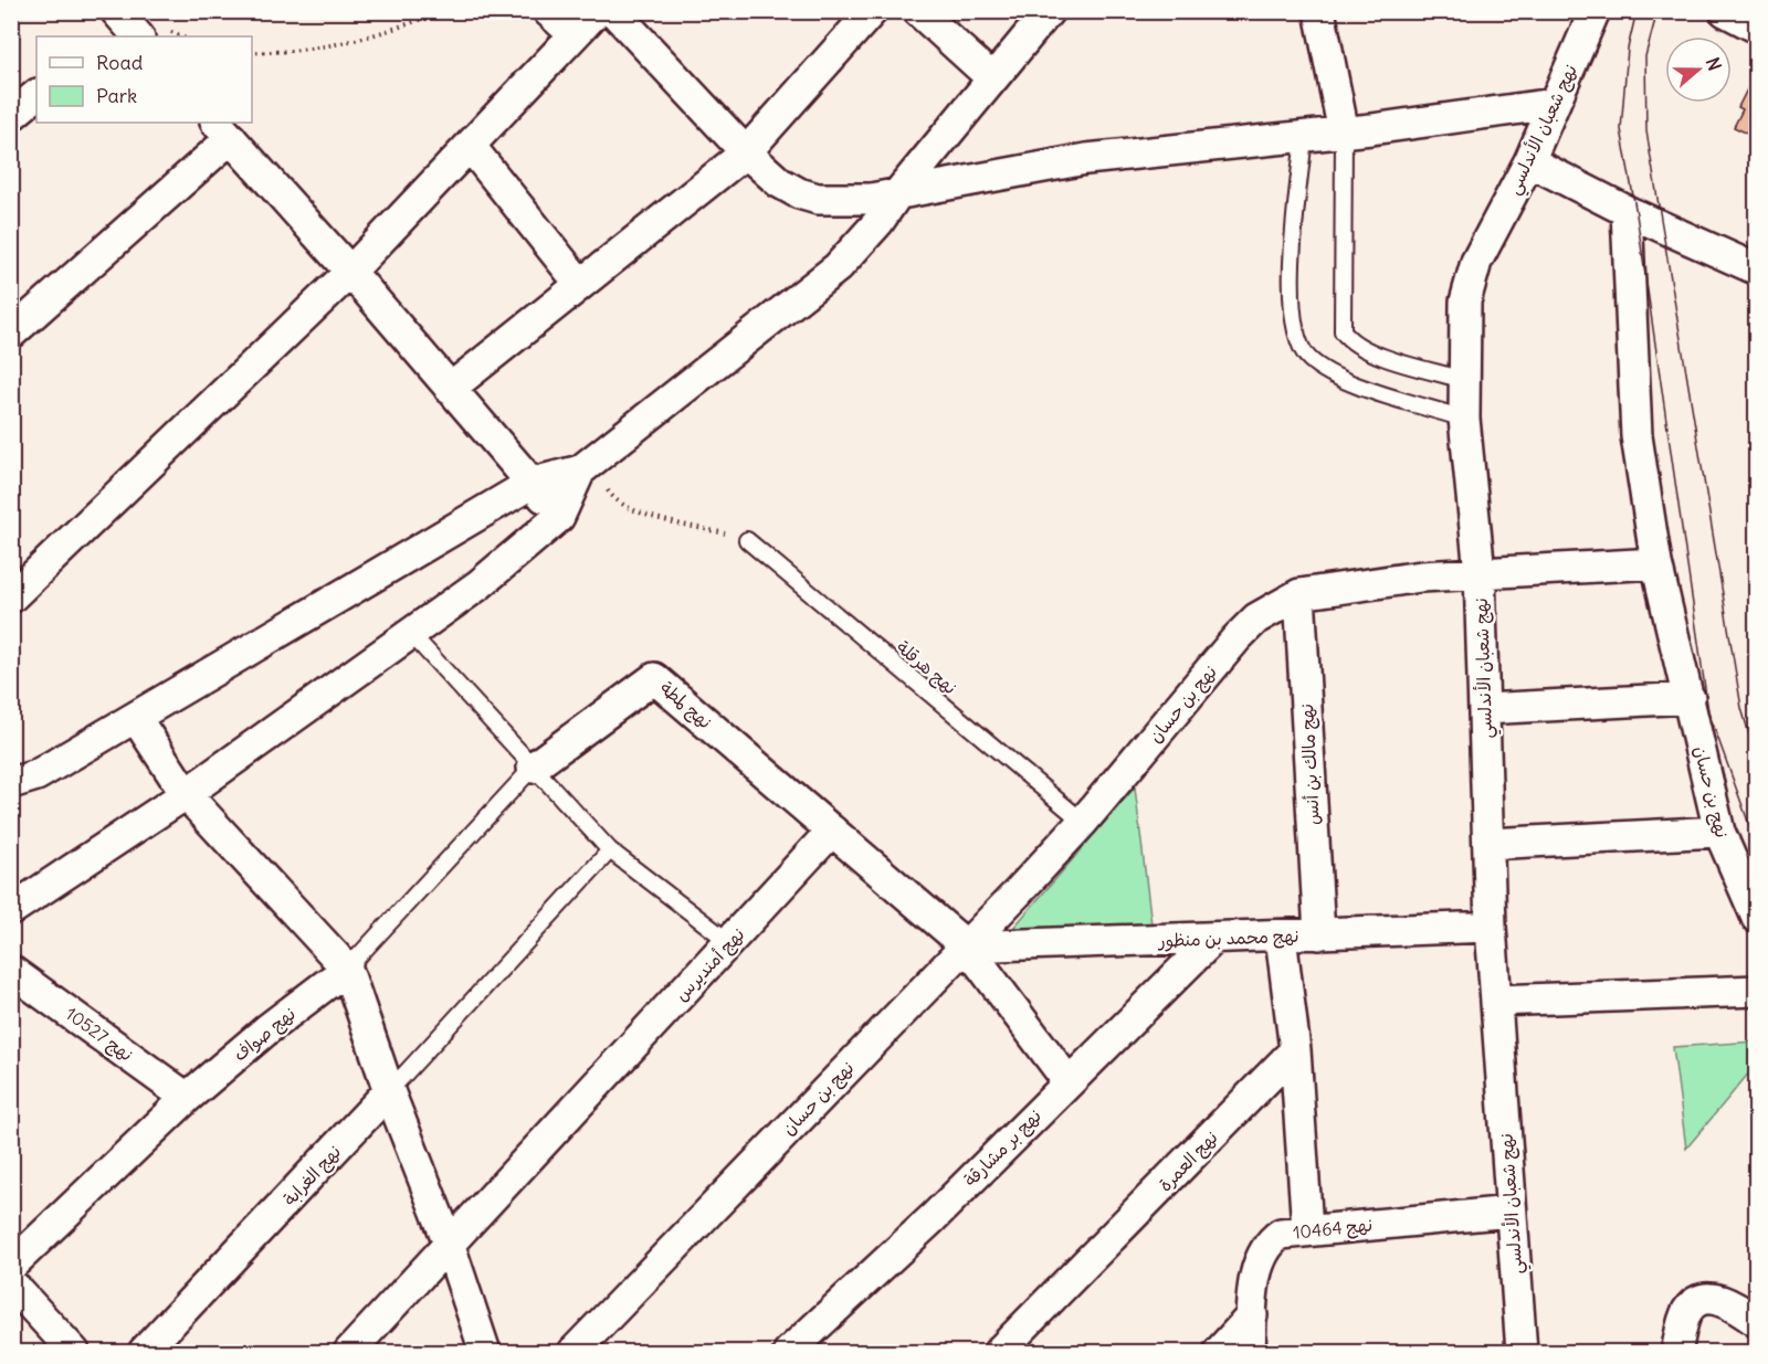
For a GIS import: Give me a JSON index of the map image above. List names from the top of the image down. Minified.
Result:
{"streets":{"street":["نهج شعبان الأندلسي","نهج بن حسان","نهج لمطة","نهج مالك بن أنس","نهج محمد بن منظور","نهج أمنديرس","نهج 10527","نهج صواف","نهج بر مشارقة","نهج العمرة","نهج الغرابة","نهج 10464"],"lane":["نهج هرقلة"]},"crossings":[["نهج شعبان الأندلسي","نهج بن حسان"],["نهج شعبان الأندلسي","نهج محمد بن منظور"],["نهج شعبان الأندلسي","نهج 10464"],["نهج هرقلة","نهج بن حسان"],["نهج بن حسان","نهج مالك بن أنس"],["نهج بن حسان","نهج محمد بن منظور"],["نهج لمطة","نهج أمنديرس"],["نهج مالك بن أنس","نهج محمد بن منظور"],["نهج محمد بن منظور","نهج بر مشارقة"],["نهج 10527","نهج صواف"]],"legend":["Road","Park"],"north":"right"}
